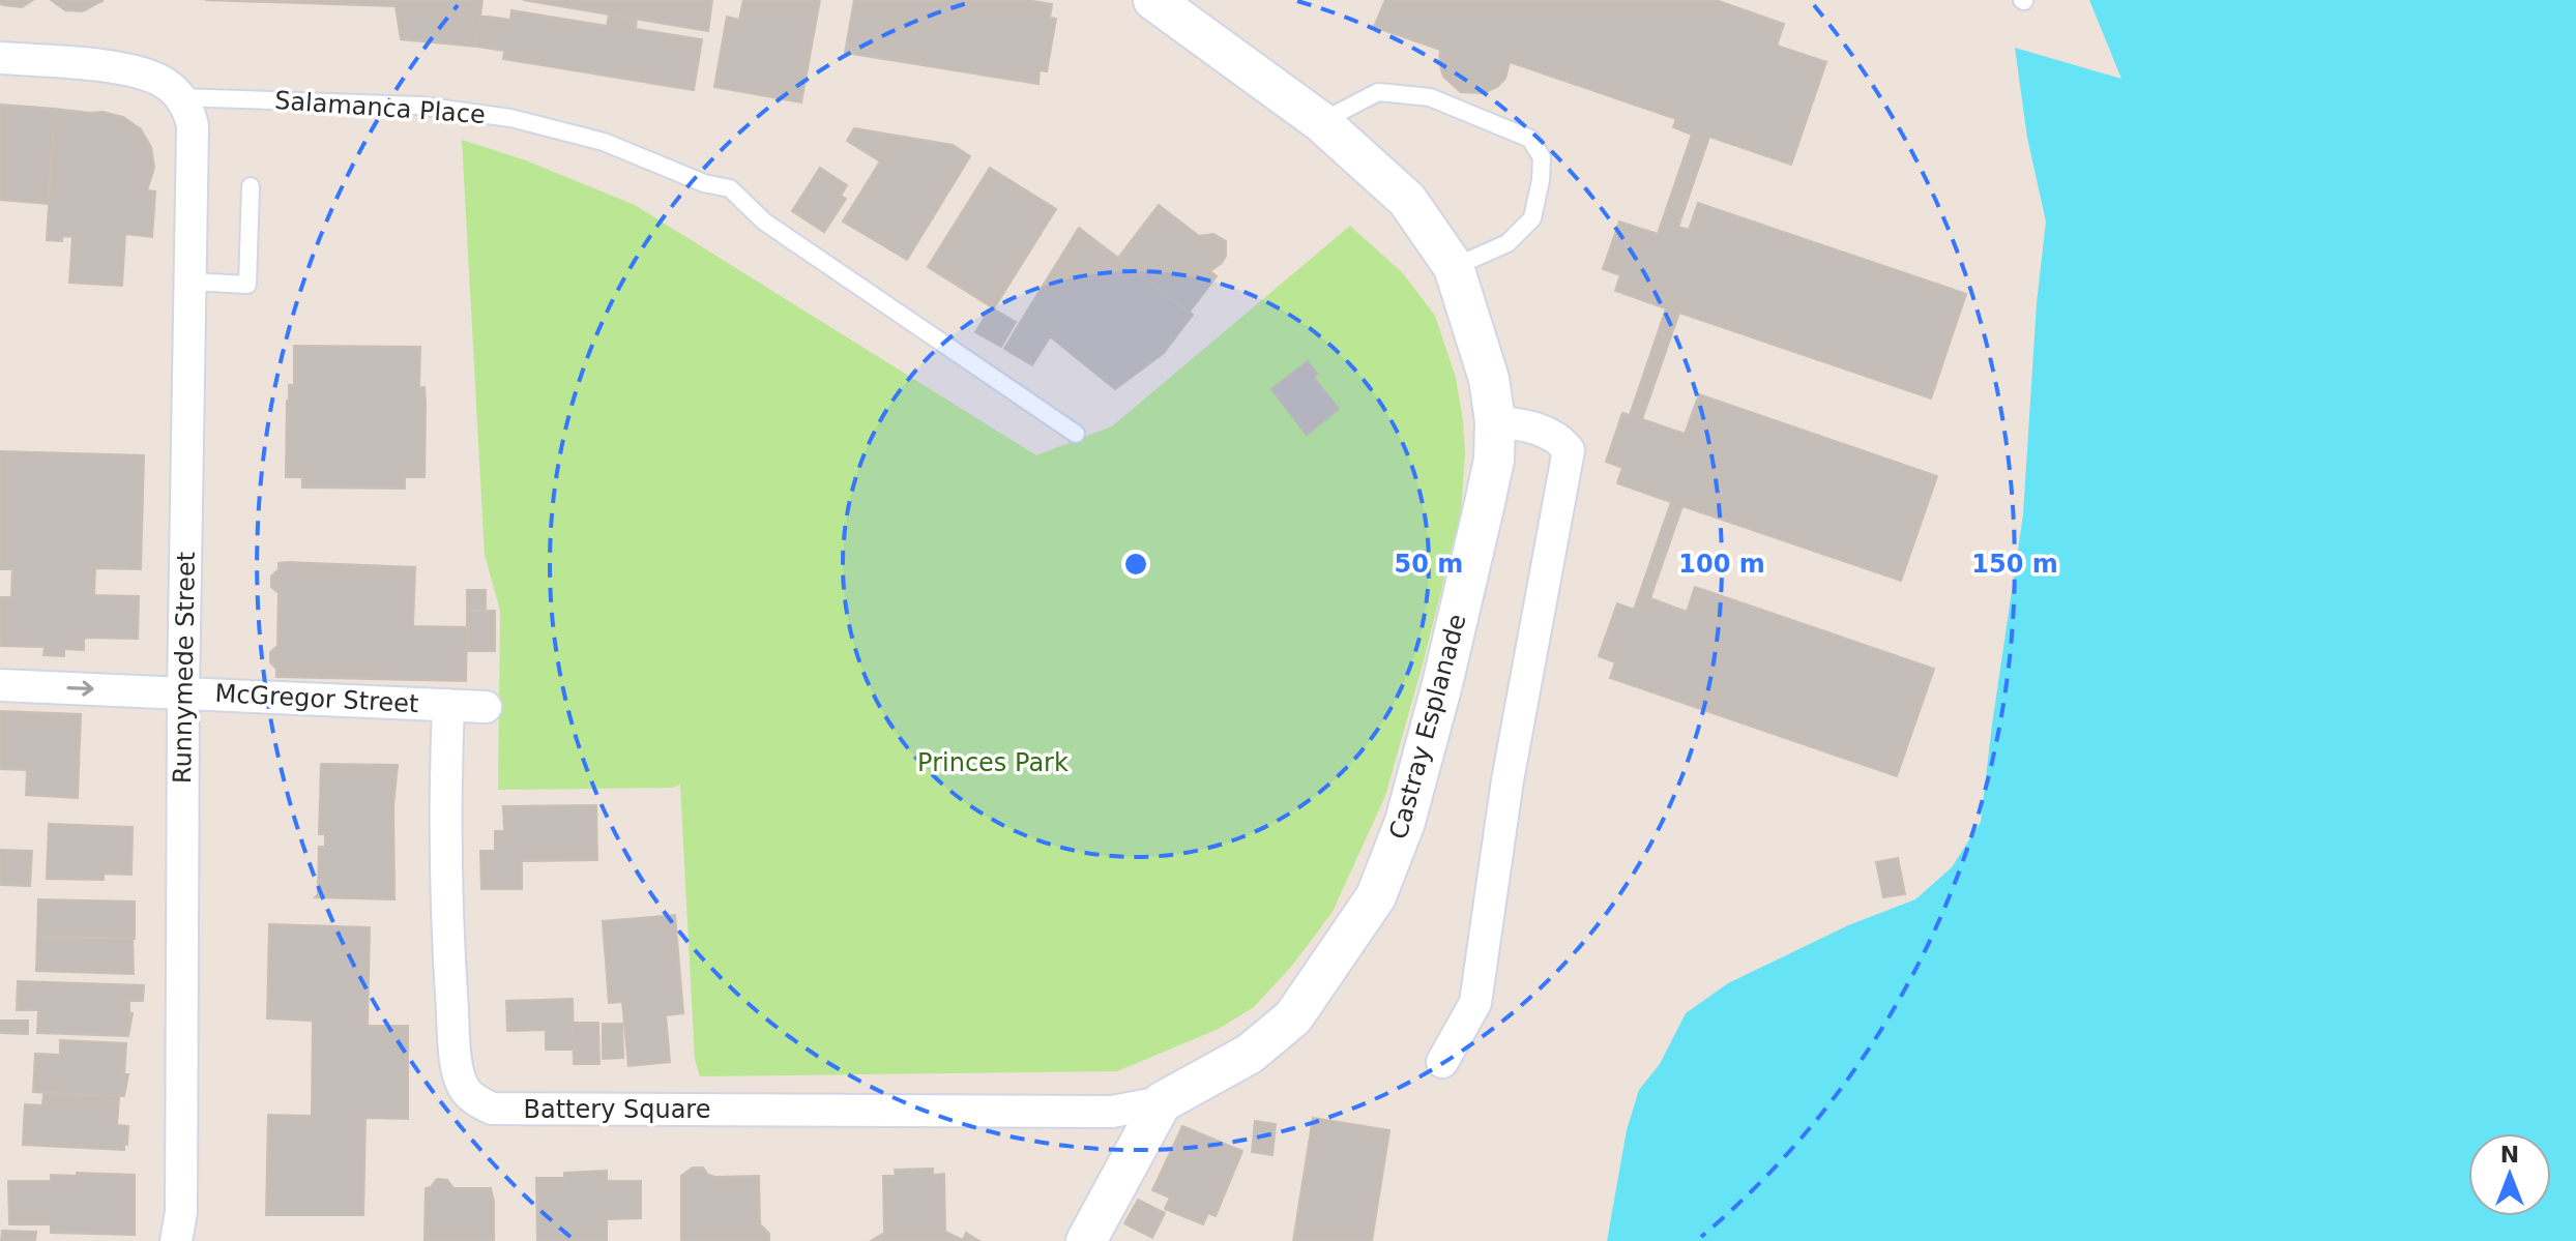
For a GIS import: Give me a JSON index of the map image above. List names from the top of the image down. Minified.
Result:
{"streets":{"street":["Runnymede Street","McGregor Street","Castray Esplanade","Battery Square"],"lane":["Salamanca Place"]},"crossings":[["Salamanca Place","Runnymede Street"],["Runnymede Street","McGregor Street"],["McGregor Street","Battery Square"],["Castray Esplanade","Battery Square"]],"one_way":["McGregor Street"],"parks":["Princes Park"],"north":"top","rings":["50 m","100 m","150 m"]}
